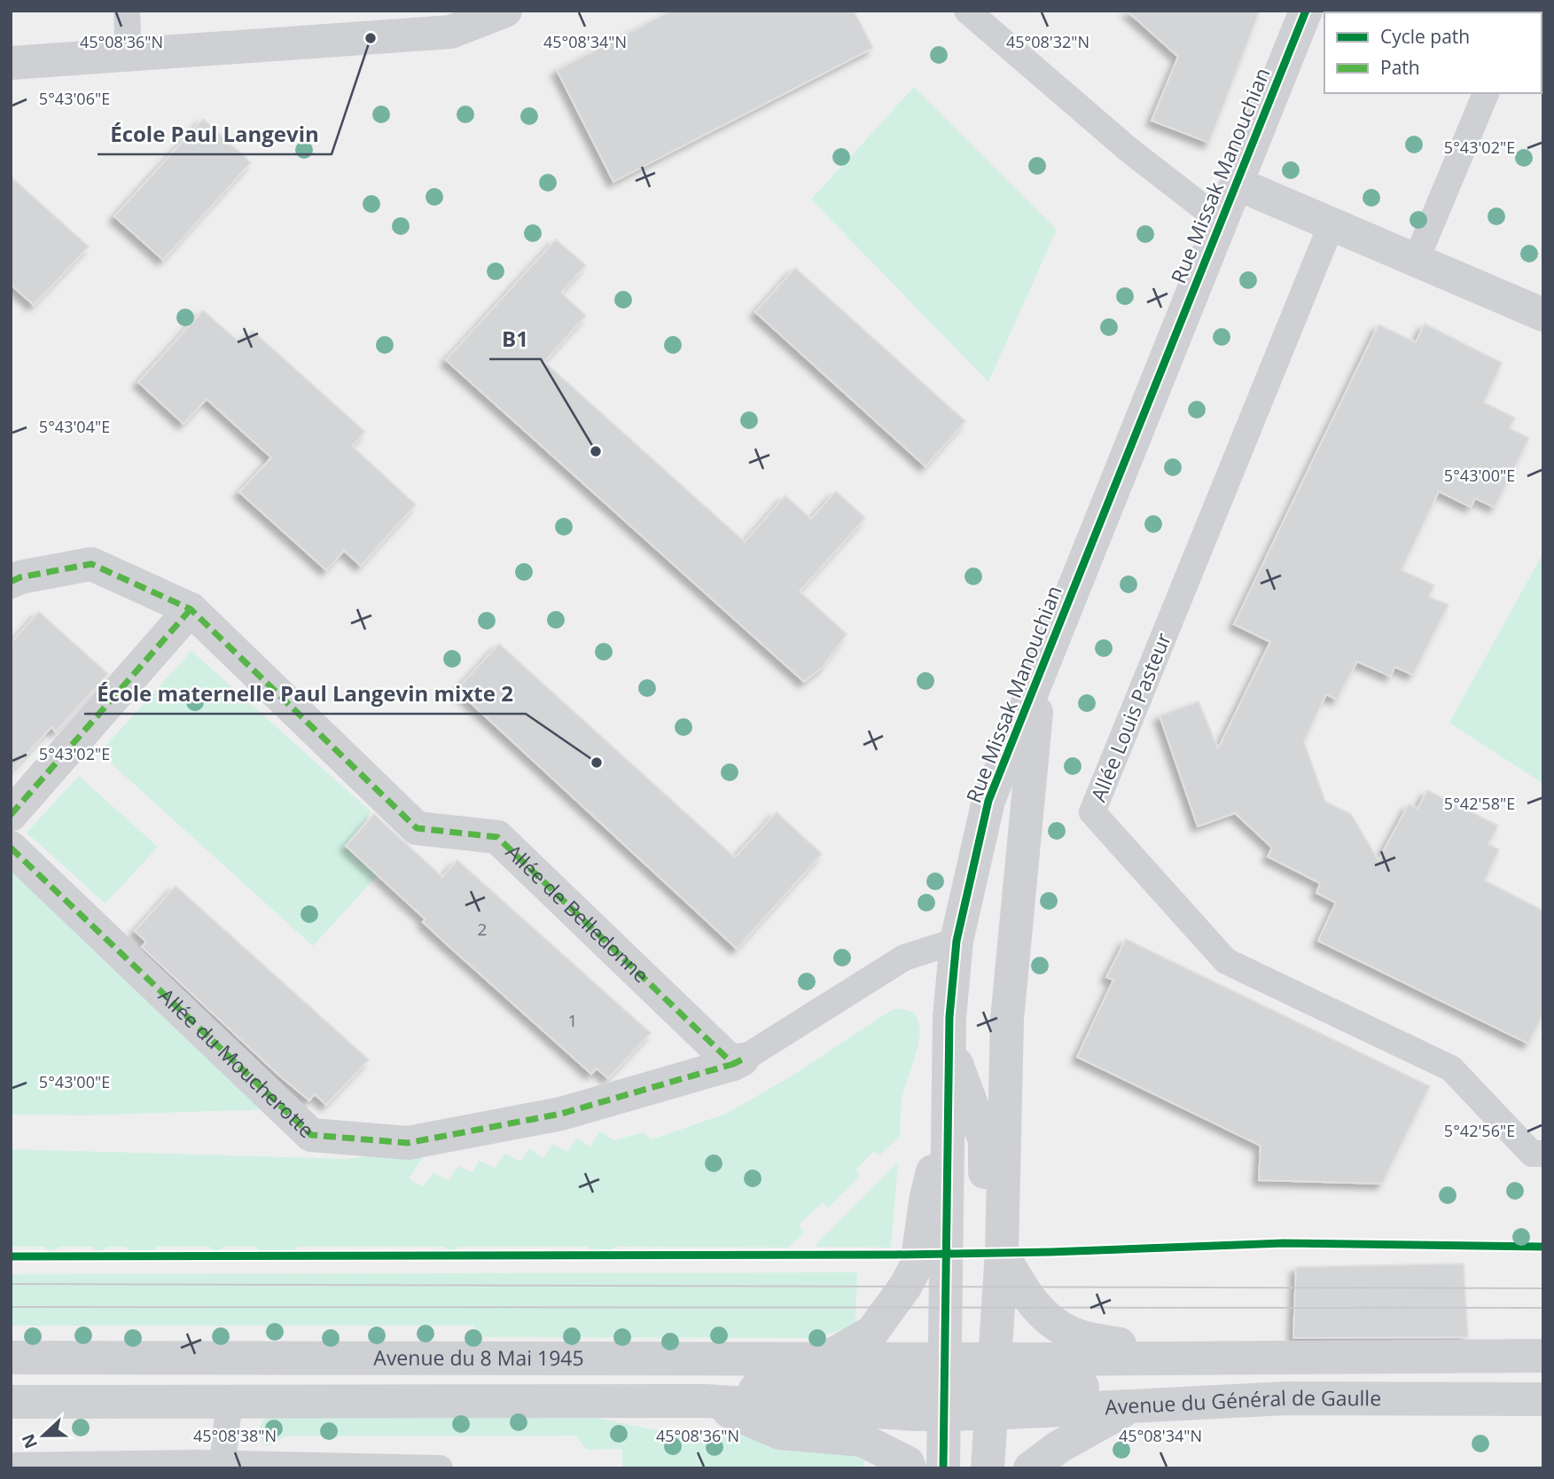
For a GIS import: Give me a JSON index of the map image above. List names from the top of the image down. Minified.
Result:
{"streets":{"street":["Rue Missak Manouchian","Allée de Belledonne","Allée du Moucherotte","Avenue du 8 Mai 1945","Avenue du Général de Gaulle"],"lane":["Allée Louis Pasteur"]},"crossings":[["Rue Missak Manouchian","Avenue du 8 Mai 1945"],["Rue Missak Manouchian","Avenue du Général de Gaulle"],["Allée de Belledonne","Allée du Moucherotte"],["Avenue du 8 Mai 1945","Avenue du Général de Gaulle"]],"places":["École Paul Langevin","B1","École maternelle Paul Langevin mixte 2"],"house_numbers":["2","1"],"legend":["Cycle path","Path"],"north":"left","coordinates":["45°08'36\"N","45°08'34\"N","45°08'32\"N","5°43'06\"E","5°43'02\"E","5°43'04\"E","5°43'00\"E","5°42'58\"E","5°42'56\"E","45°08'38\"N"]}
